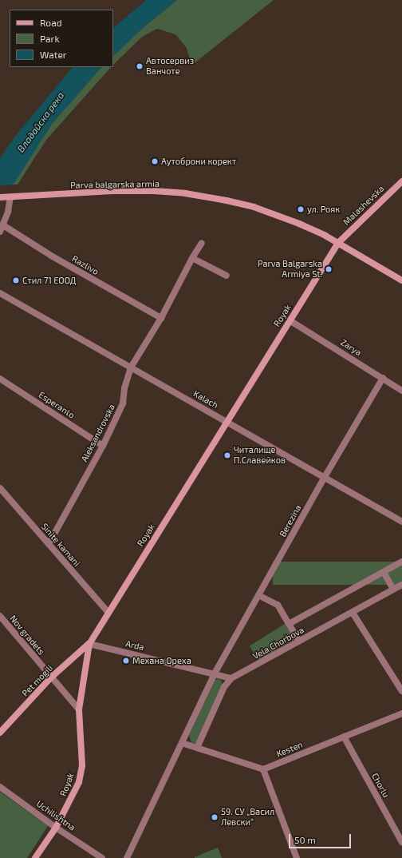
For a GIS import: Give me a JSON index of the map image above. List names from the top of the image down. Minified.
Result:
{"streets":{"street":["Parva balgarska armia","Malashevska","Razlivo","Royak","Zarya","Kalach","Esperanto","Aleksandrovska","Berezina","Sinite kamani","Nov gradets","Vela Chorbova","Arda","Pet mogili","Kesten","Chorlu","Uchilishtna"]},"crossings":[["Parva balgarska armia","Malashevska"],["Parva balgarska armia","Royak"],["Malashevska","Royak"],["Razlivo","Aleksandrovska"],["Royak","Zarya"],["Royak","Kalach"],["Royak","Sinite kamani"],["Royak","Nov gradets"],["Royak","Arda"],["Royak","Pet mogili"],["Royak","Uchilishtna"],["Zarya","Berezina"],["Kalach","Aleksandrovska"],["Kalach","Berezina"],["Esperanto","Aleksandrovska"],["Aleksandrovska","Sinite kamani"],["Berezina","Arda"],["Nov gradets","Pet mogili"],["Vela Chorbova","Arda"],["Arda","Pet mogili"],["Kesten","Chorlu"]],"water":["Владайска река"],"places":["Автосервиз Ванчоте","Аутоброни корект","ул. Рояк","Parva Balgarska Armiya St.","Стил 71 ЕООД","Читалище П.Славейков","Механа Ореха","59. СУ „Васил Левски“"],"legend":["Road","Park","Water"],"scale_bar":"50 m"}
